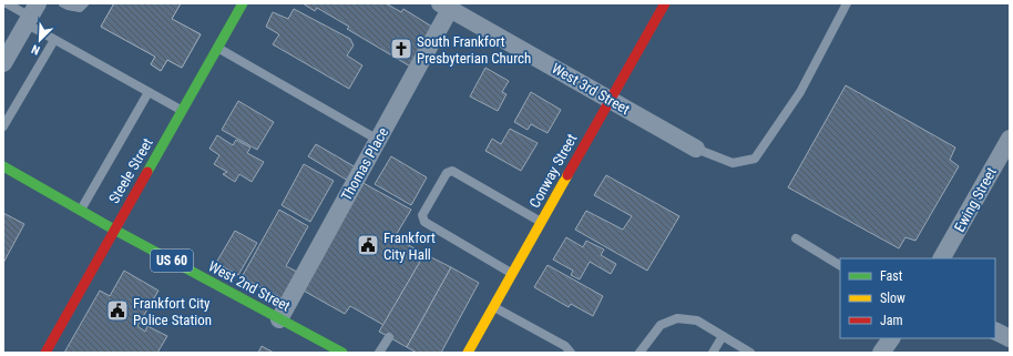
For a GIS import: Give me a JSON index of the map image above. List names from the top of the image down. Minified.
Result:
{"streets":{"street":["West 3rd Street","Thomas Place","Steele Street","Conway Street","Ewing Street","US 60","West 2nd Street"]},"crossings":[["West 3rd Street","Thomas Place"],["West 3rd Street","Conway Street"],["Thomas Place","West 2nd Street"],["Steele Street","West 2nd Street"]],"places":{"church":["South Frankfort Presbyterian Church"],"public building":["Frankfort City Hall","Frankfort City Police Station"]},"legend":["Fast","Slow","Jam"],"north":"bottom left"}
